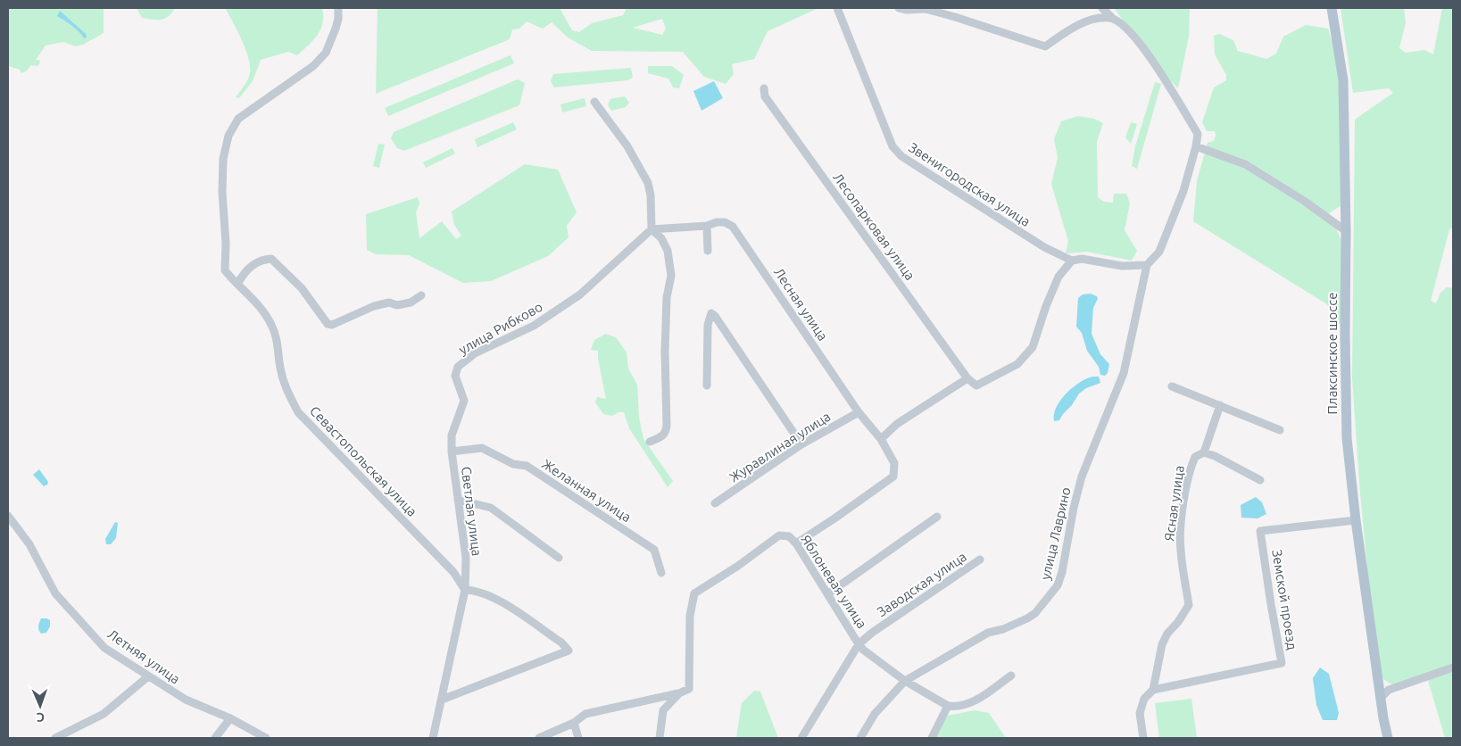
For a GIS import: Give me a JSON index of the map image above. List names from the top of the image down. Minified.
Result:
{"streets":{"main road":["Плаксинское шоссе"],"street":["Звенигородская улица","Лесопарковая улица","Лесная улица","улица Рибково","Журавлиная улица","Севастопольская улица","Желанная улица","Ясная улица","Светлая улица","улица Лаврино","Яблоневая улица","Заводская улица","Земской проезд","Летняя улица"]},"crossings":[["Лесная улица","улица Рибково"],["Лесная улица","Журавлиная улица"],["Лесная улица","Яблоневая улица"],["улица Рибково","Светлая улица"],["Плаксинское шоссе","Земской проезд"],["Севастопольская улица","Светлая улица"],["Желанная улица","Светлая улица"],["Ясная улица","Земской проезд"],["улица Лаврино","Яблоневая улица"],["Яблоневая улица","Заводская улица"]],"north":"bottom"}
